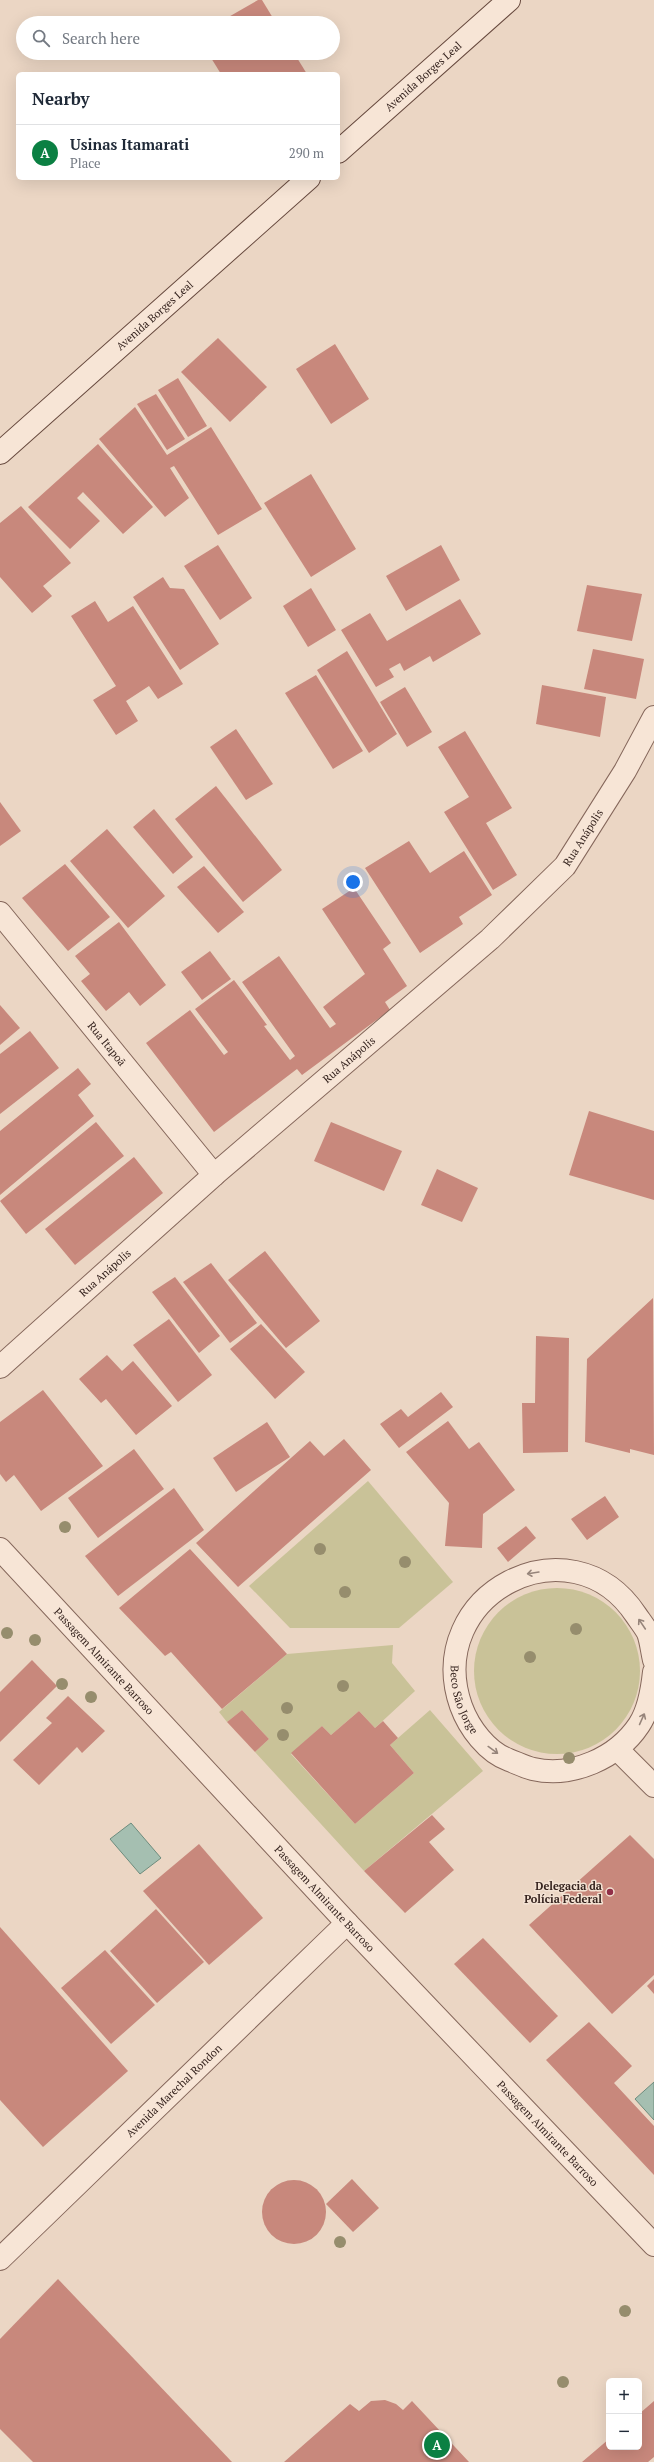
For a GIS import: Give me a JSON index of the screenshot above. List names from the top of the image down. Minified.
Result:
{"streets":{"street":["Avenida Borges Leal","Rua Anápolis","Rua Itapoã","Passagem Almirante Barroso","Beco São Jorge","Avenida Marechal Rondon"]},"crossings":[["Rua Anápolis","Rua Itapoã"],["Passagem Almirante Barroso","Avenida Marechal Rondon"]],"places":["Delegacia da Polícia Federal"],"page":{"search":"Search here","heading":"Nearby","list":[{"mark":"A","name":"Usinas Itamarati","note":"Place","value":"290 m"}],"map_buttons":["+","−"],"pins":"A"}}
